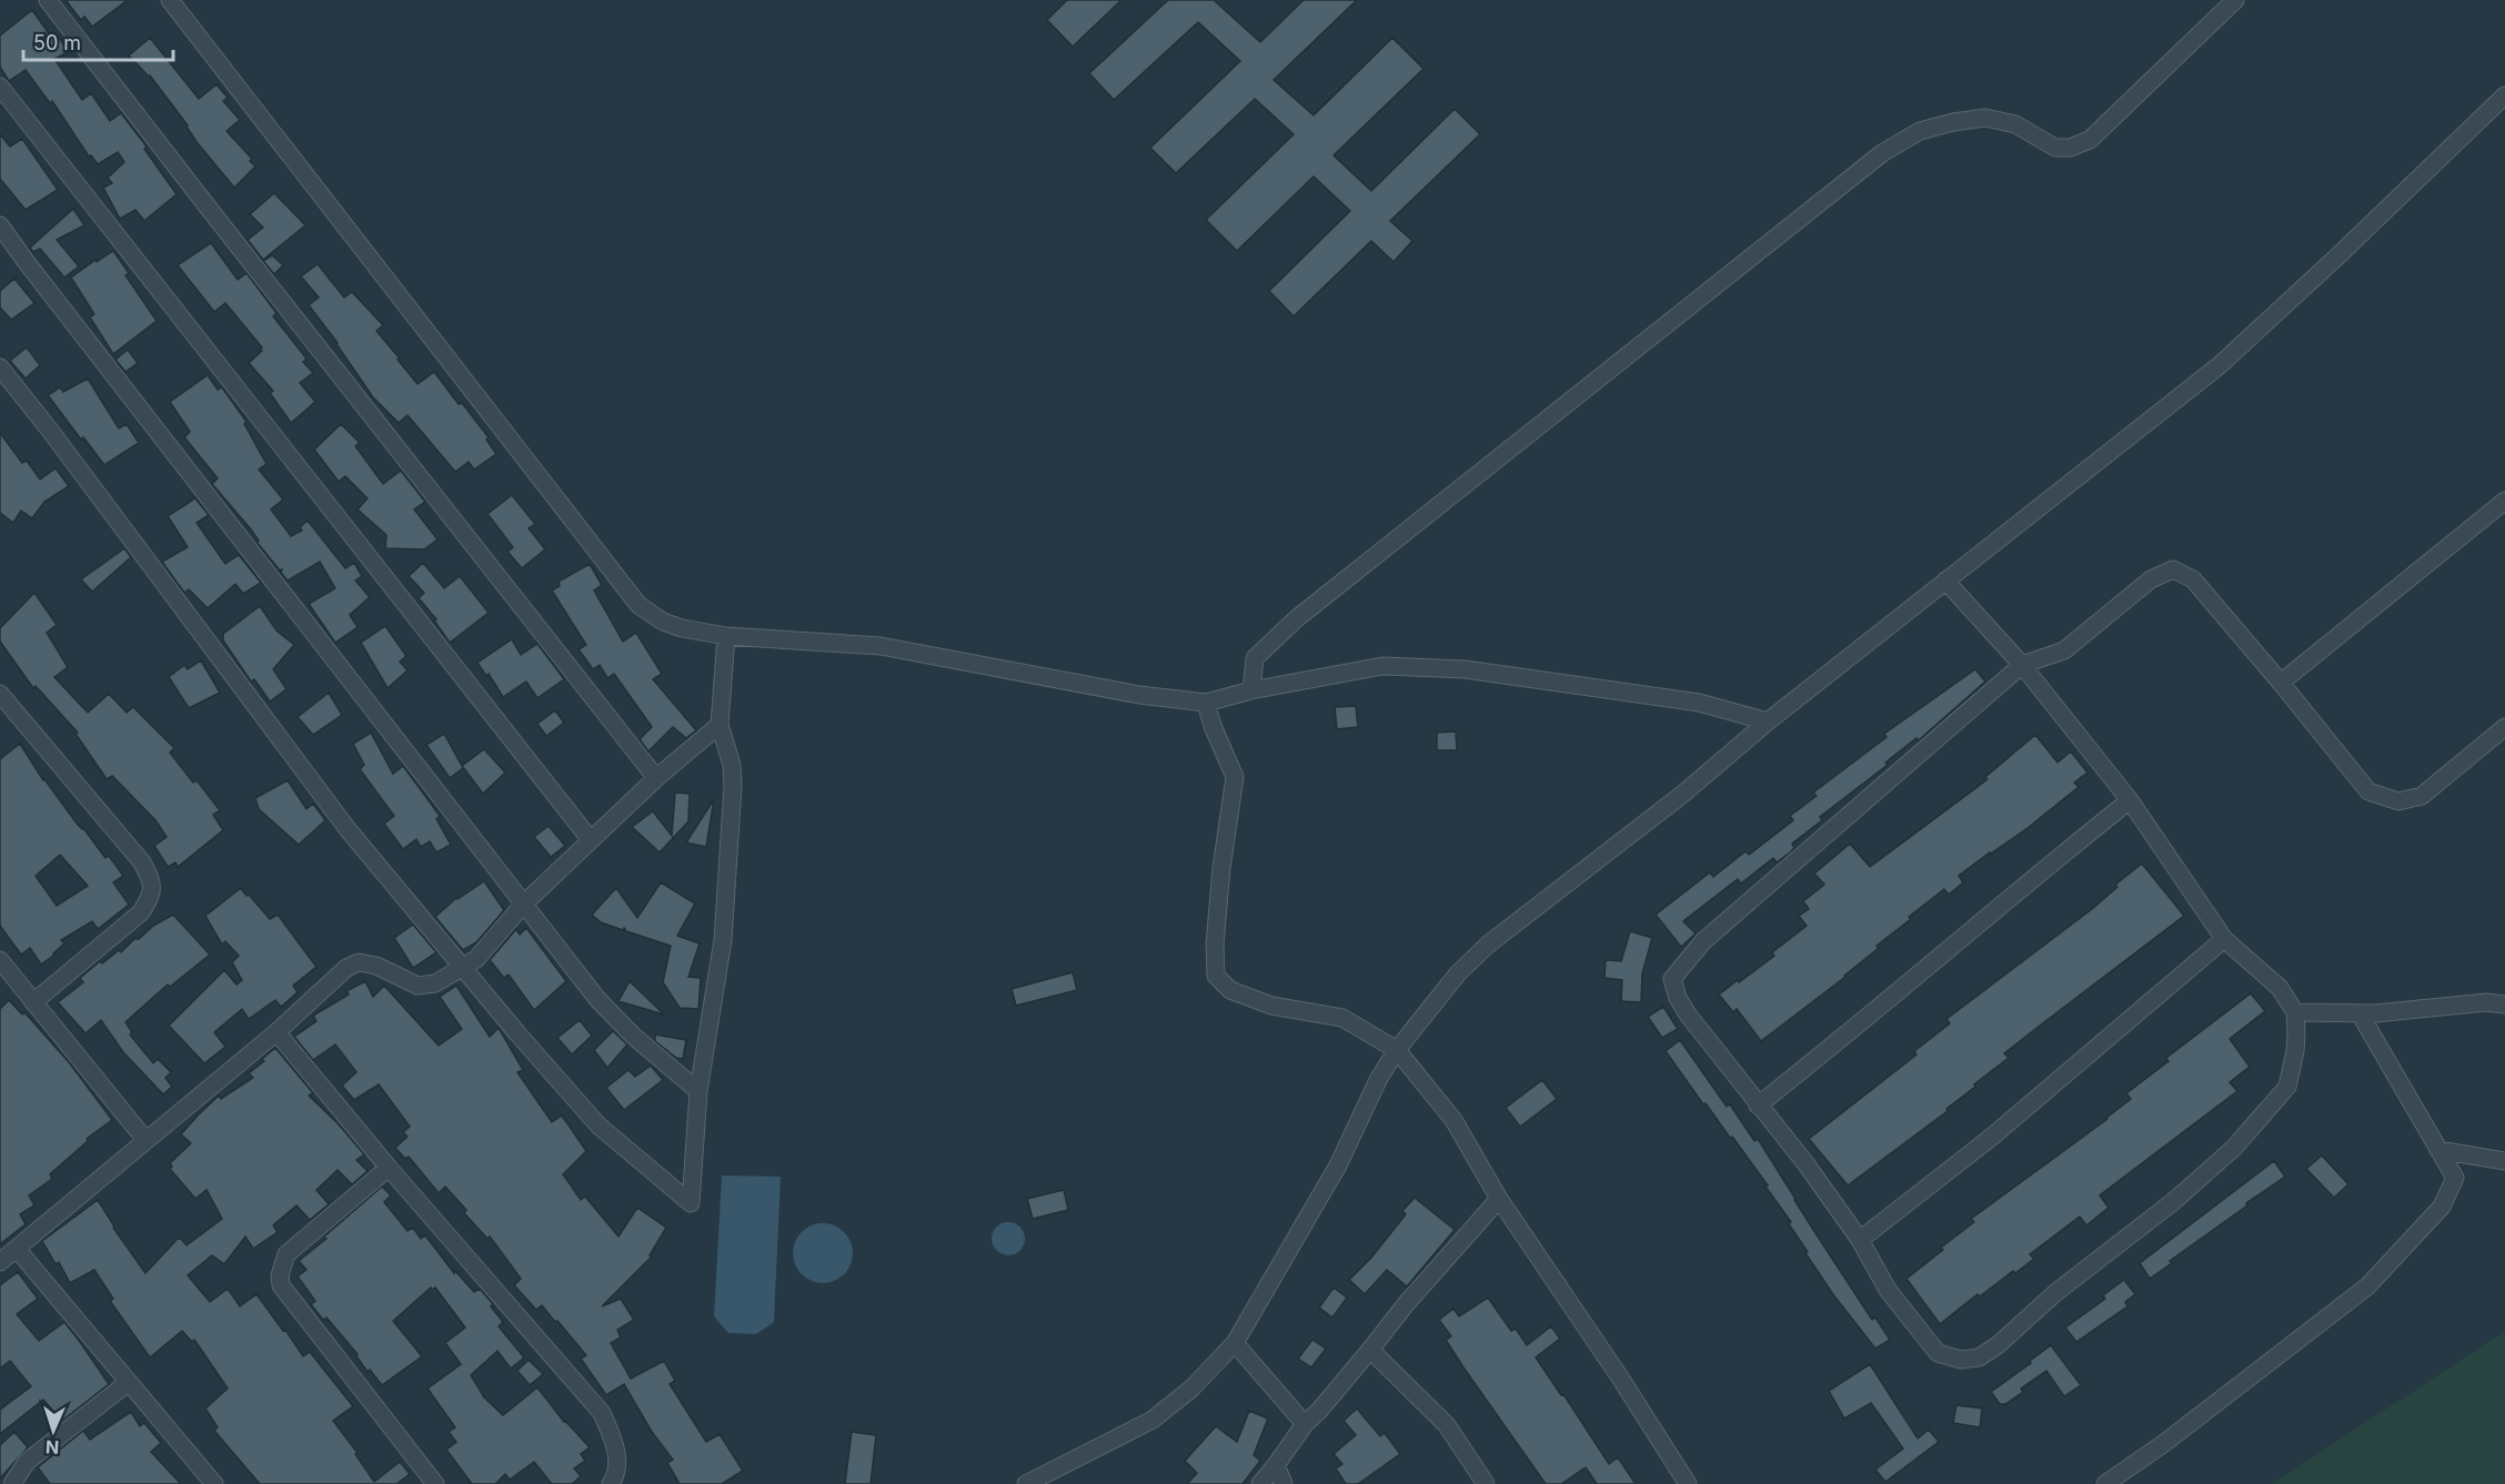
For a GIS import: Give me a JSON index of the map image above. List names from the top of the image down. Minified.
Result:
{"scale_bar":"50 m","north":"bottom"}
